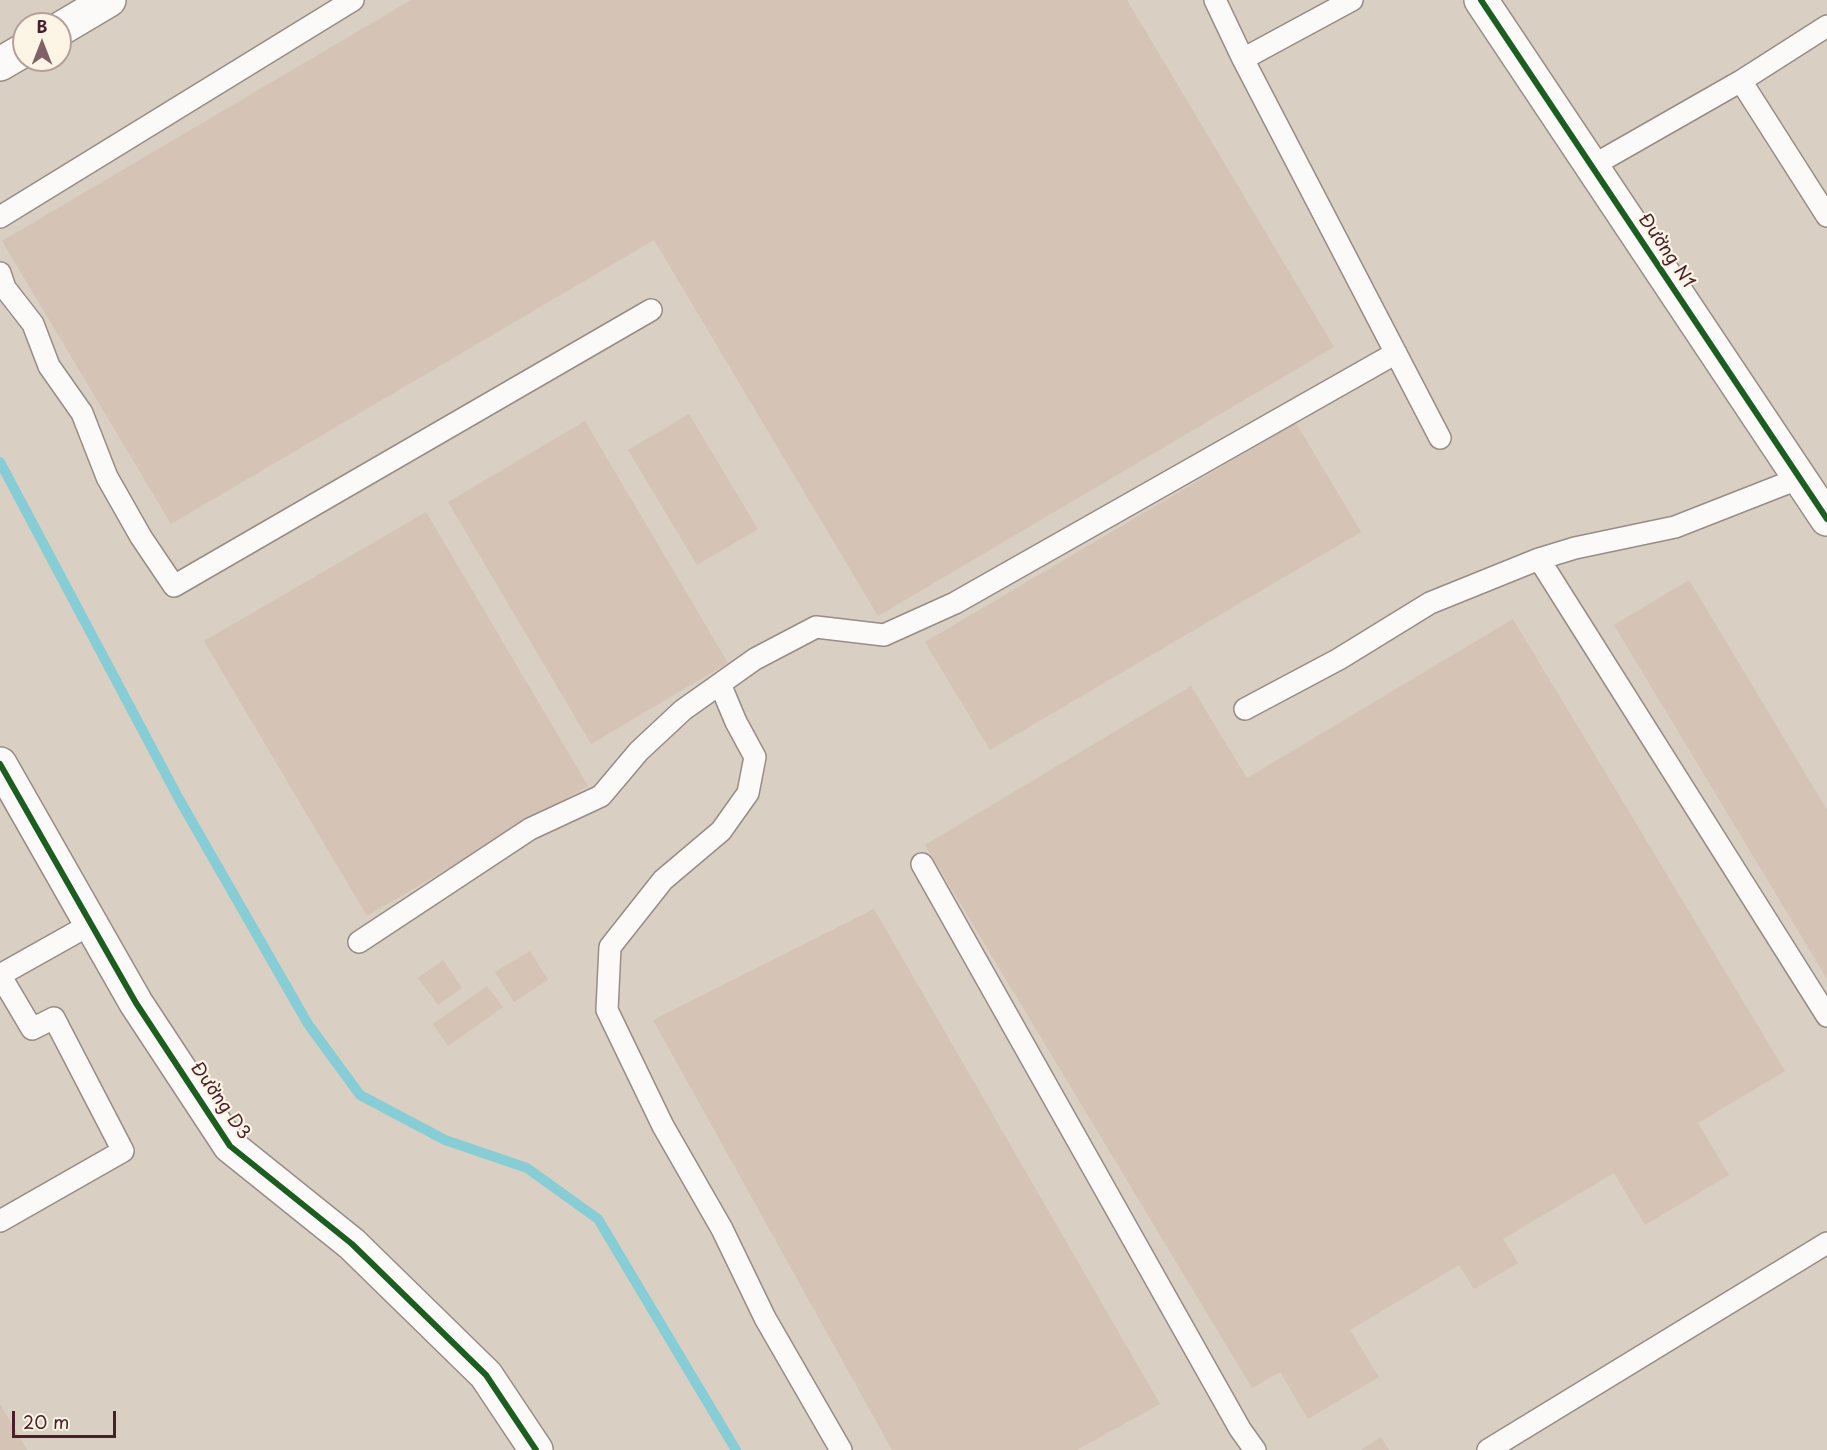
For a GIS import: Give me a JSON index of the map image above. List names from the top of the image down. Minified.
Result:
{"streets":{"street":["Đường N1","Đường D3"]},"scale_bar":"20 m","north":"top"}
